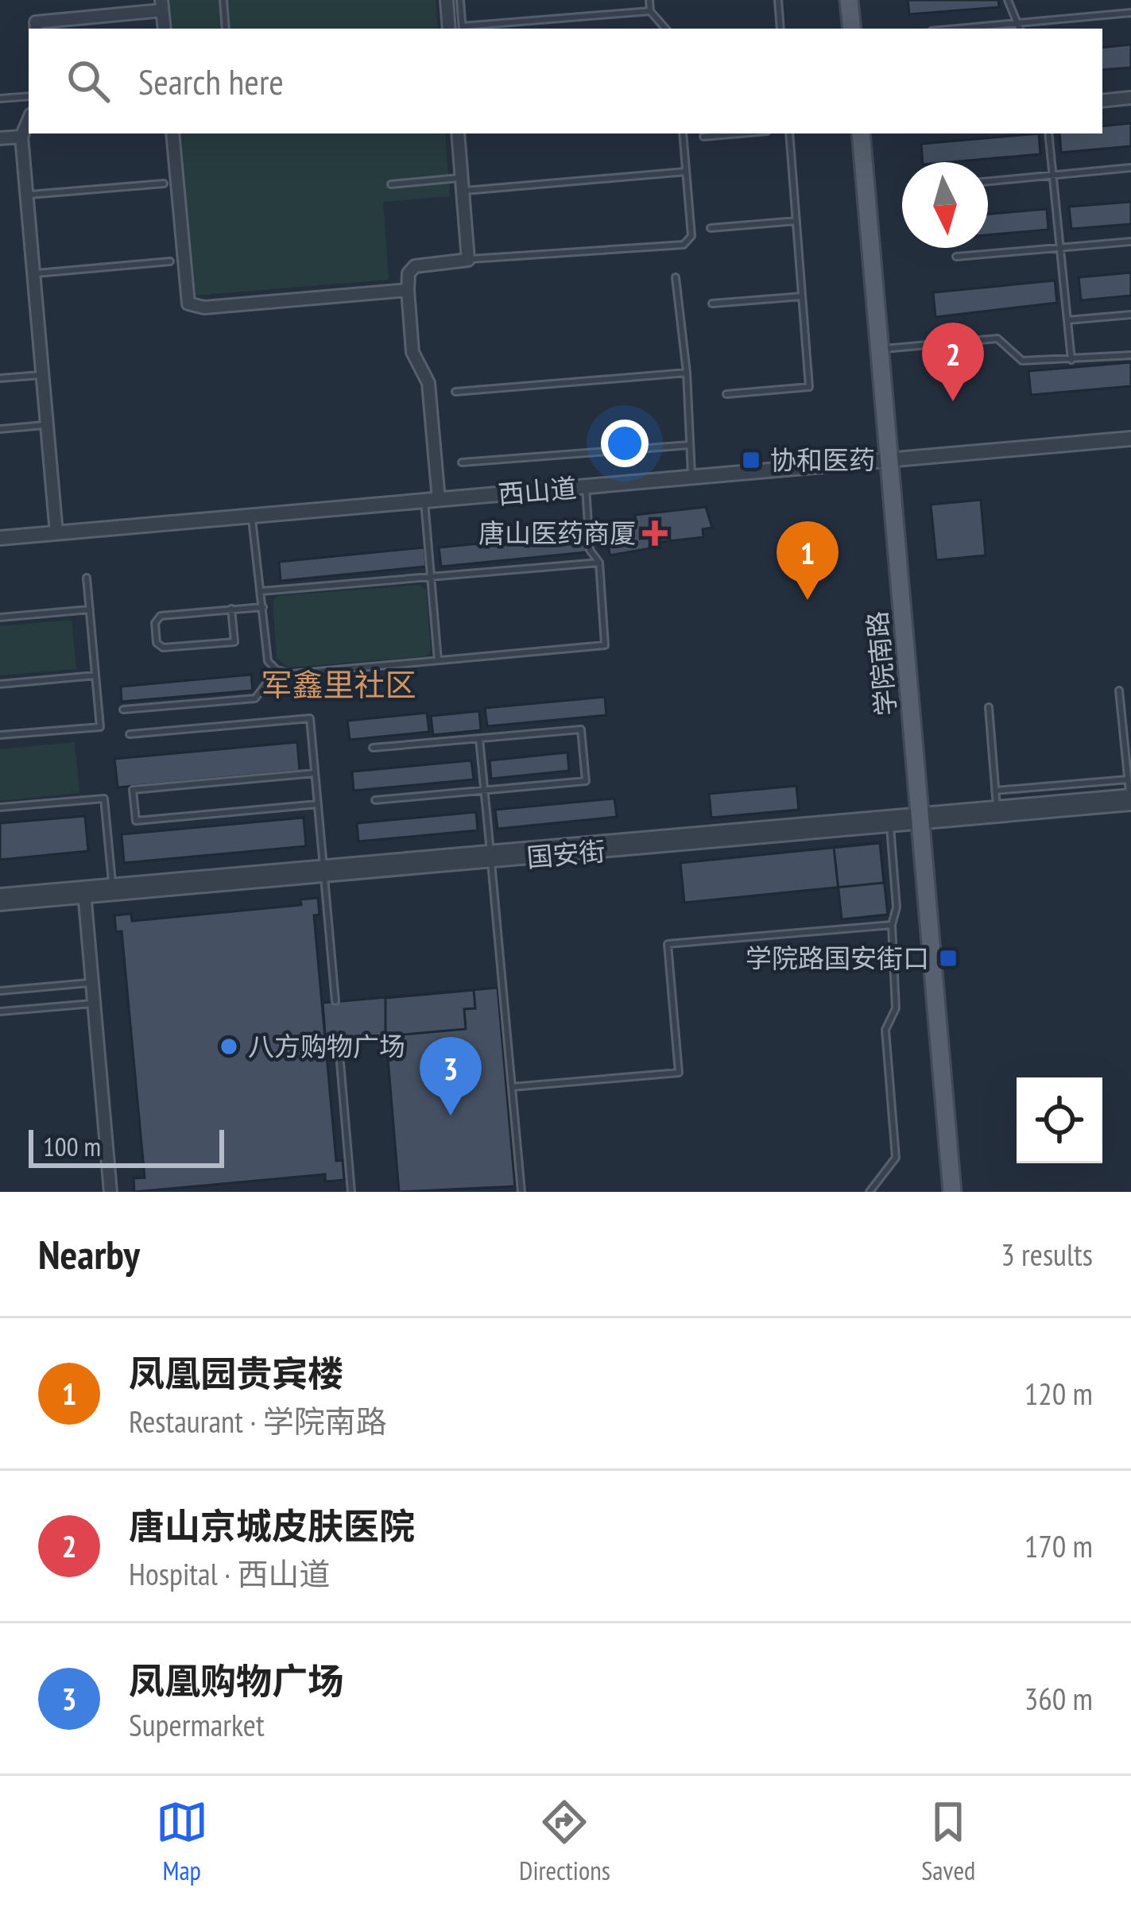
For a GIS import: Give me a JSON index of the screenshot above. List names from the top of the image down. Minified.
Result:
{"streets":{"main road":["学院南路"],"street":["西山道","国安街"]},"crossings":[["西山道","学院南路"],["学院南路","国安街"]],"districts":["军鑫里社区"],"places":{"transit":["协和医药","学院路国安街口"],"health":["唐山医药商厦"],"other":["八方购物广场"]},"scale_bar":"100 m","north":"bottom","page":{"search":"Search here","pins":["2","1","3"],"scale":"100 m","heading":["Nearby","3 results"],"list":[{"mark":"1","name":"凤凰园贵宾楼","note":"Restaurant · 学院南路","value":"120 m"},{"mark":"2","name":"唐山京城皮肤医院","note":"Hospital · 西山道","value":"170 m"},{"mark":"3","name":"凤凰购物广场","note":"Supermarket","value":"360 m"}],"nav":["Map","Directions","Saved"]}}
